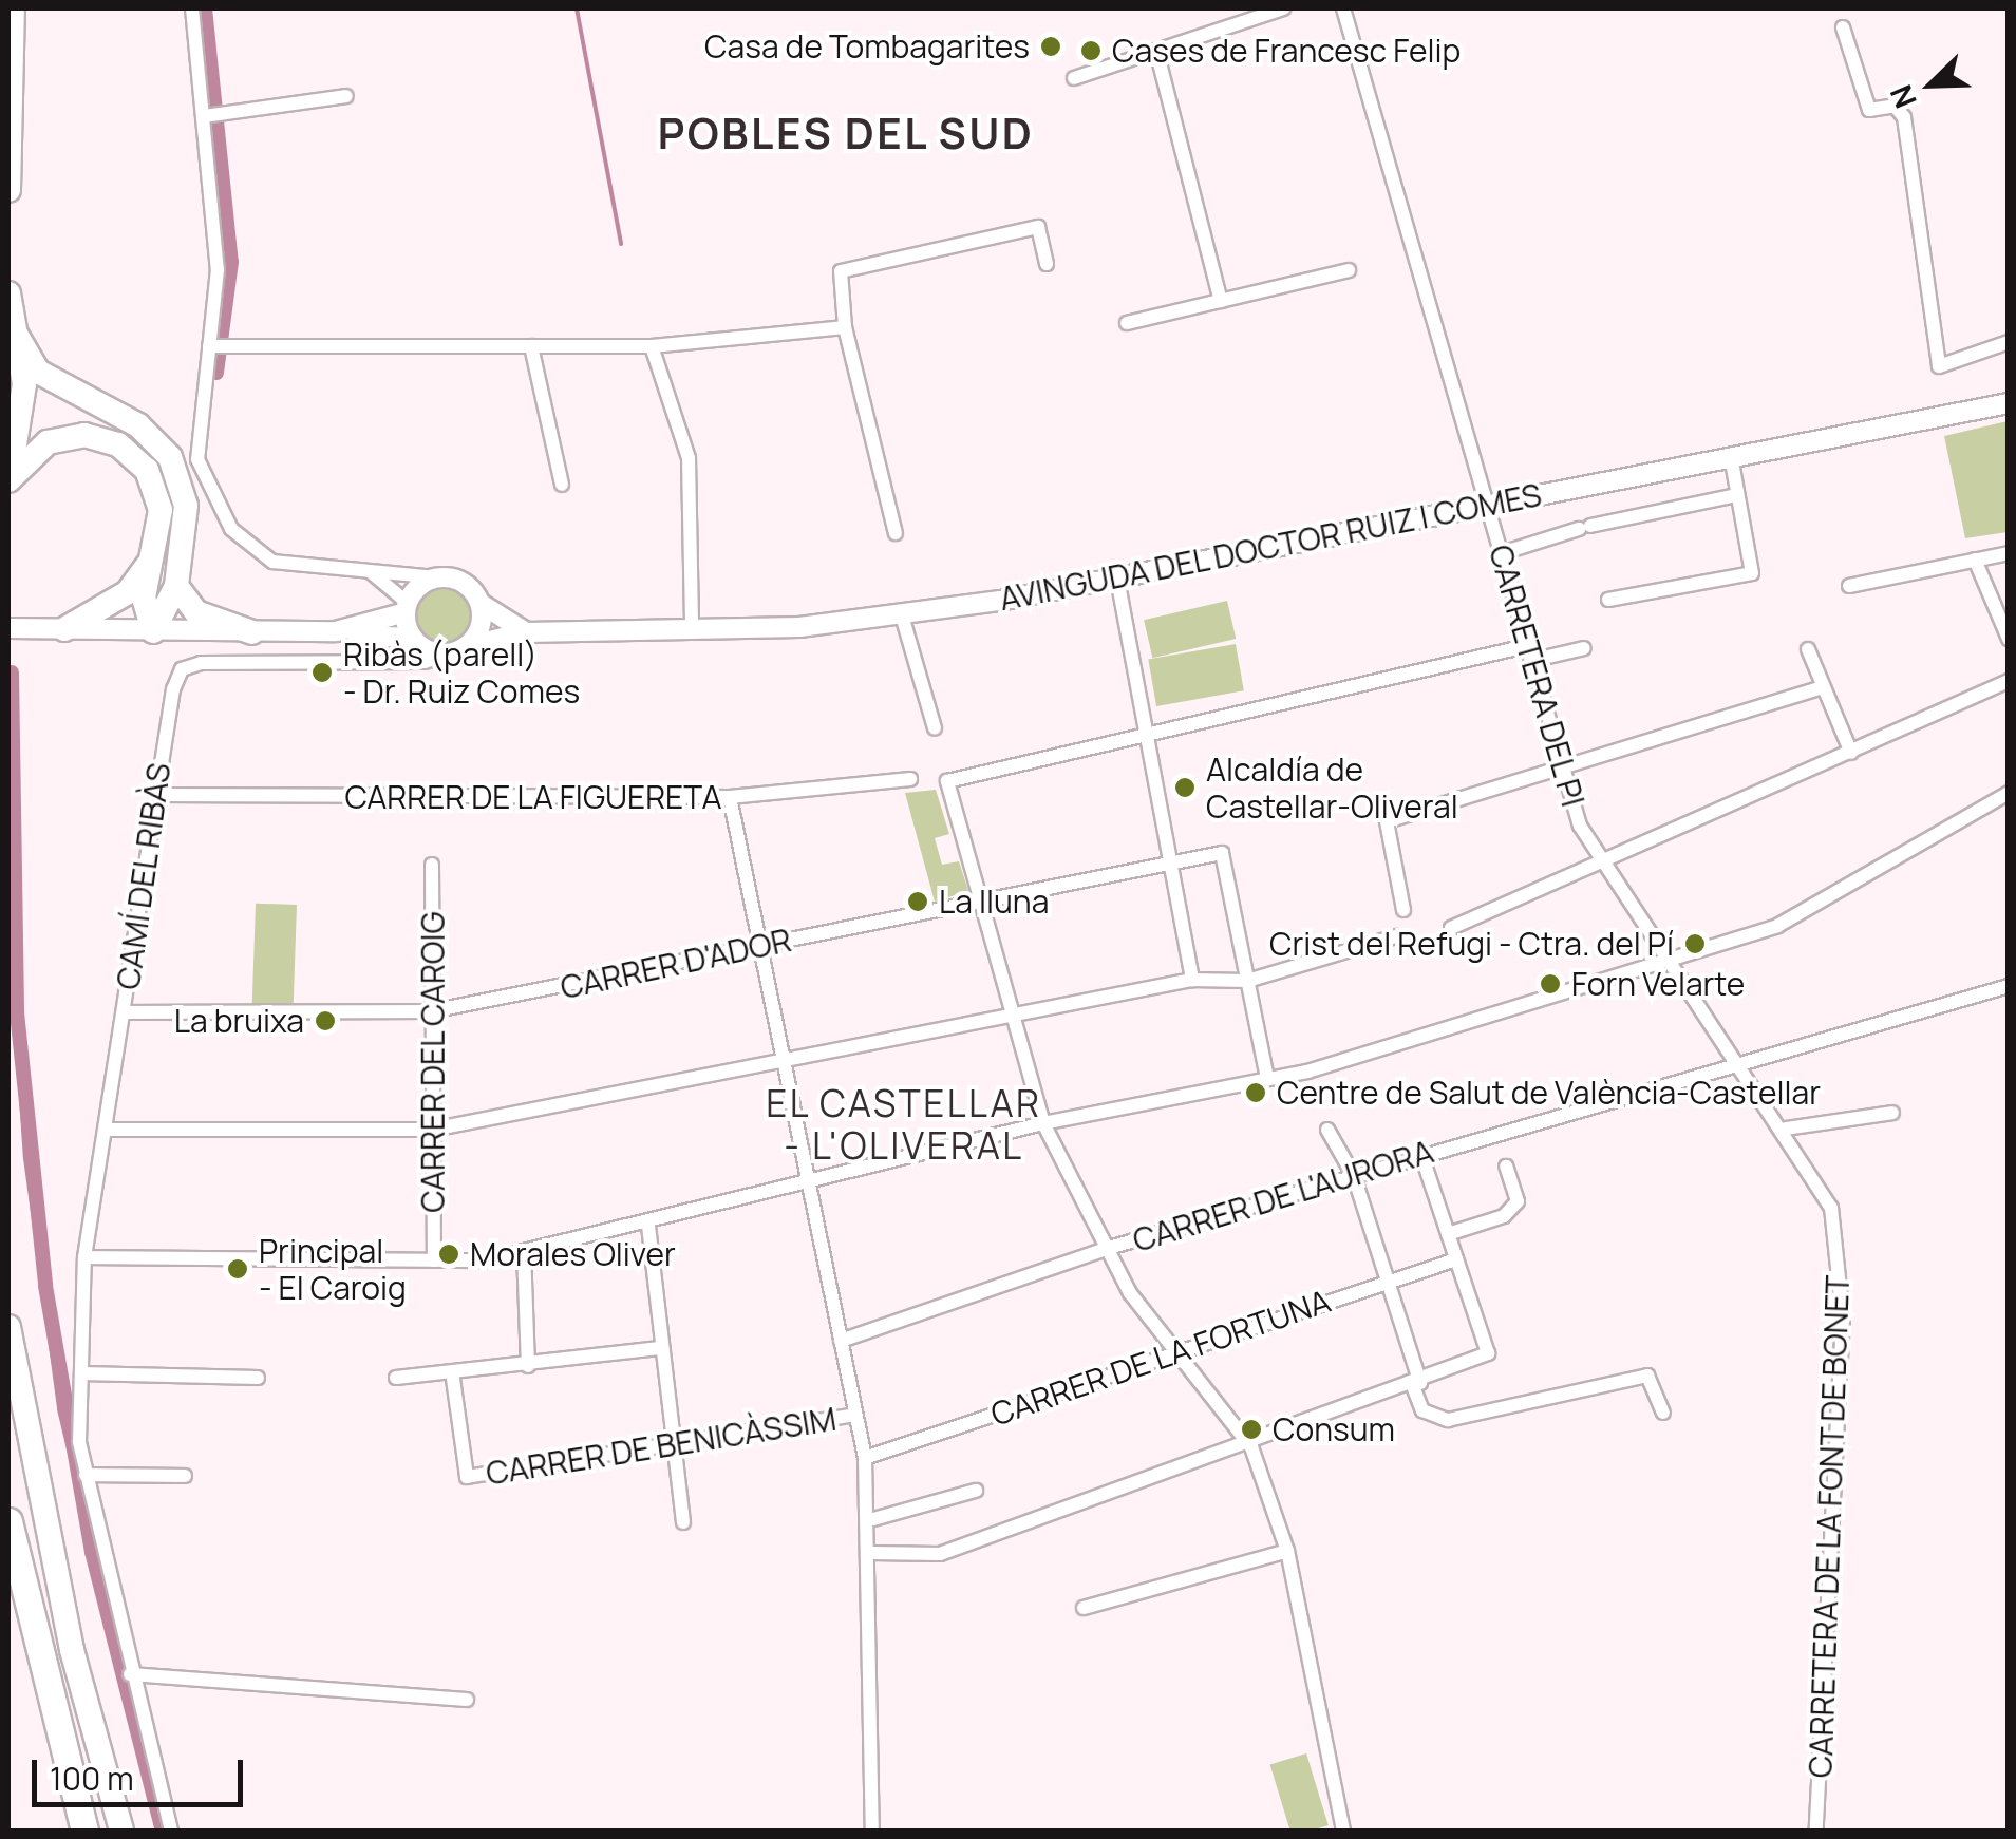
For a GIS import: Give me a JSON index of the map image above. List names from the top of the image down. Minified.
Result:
{"streets":{"street":["AVINGUDA DEL DOCTOR RUIZ I COMES","CARRETERA DEL PI","CARRER DE LA FIGUERETA","CAMÍ DEL RIBÀS","CARRER D'ADOR","CARRER DEL CAROIG","CARRER DE L'AURORA","CARRER DE LA FORTUNA","CARRER DE BENICÀSSIM","CARRETERA DE LA FONT DE BONET"]},"crossings":[["AVINGUDA DEL DOCTOR RUIZ I COMES","CARRETERA DEL PI"],["AVINGUDA DEL DOCTOR RUIZ I COMES","CAMÍ DEL RIBÀS"],["CARRETERA DEL PI","CARRER DE L'AURORA"],["CARRETERA DEL PI","CARRETERA DE LA FONT DE BONET"],["CARRER DE LA FIGUERETA","CAMÍ DEL RIBÀS"],["CAMÍ DEL RIBÀS","CARRER D'ADOR"],["CARRER D'ADOR","CARRER DEL CAROIG"],["CARRER DE L'AURORA","CARRETERA DE LA FONT DE BONET"]],"districts":["POBLES DEL SUD","EL CASTELLAR - L'OLIVERAL"],"places":["Casa de Tombagarites","Cases de Francesc Felip","Ribàs (parell) - Dr. Ruiz Comes","Alcaldía de Castellar-Oliveral","La lluna","Crist del Refugi - Ctra. del Pí","Forn Velarte","La bruixa","Centre de Salut de València-Castellar","Morales Oliver","Principal - El Caroig","Consum"],"scale_bar":"100 m","north":"bottom left"}
